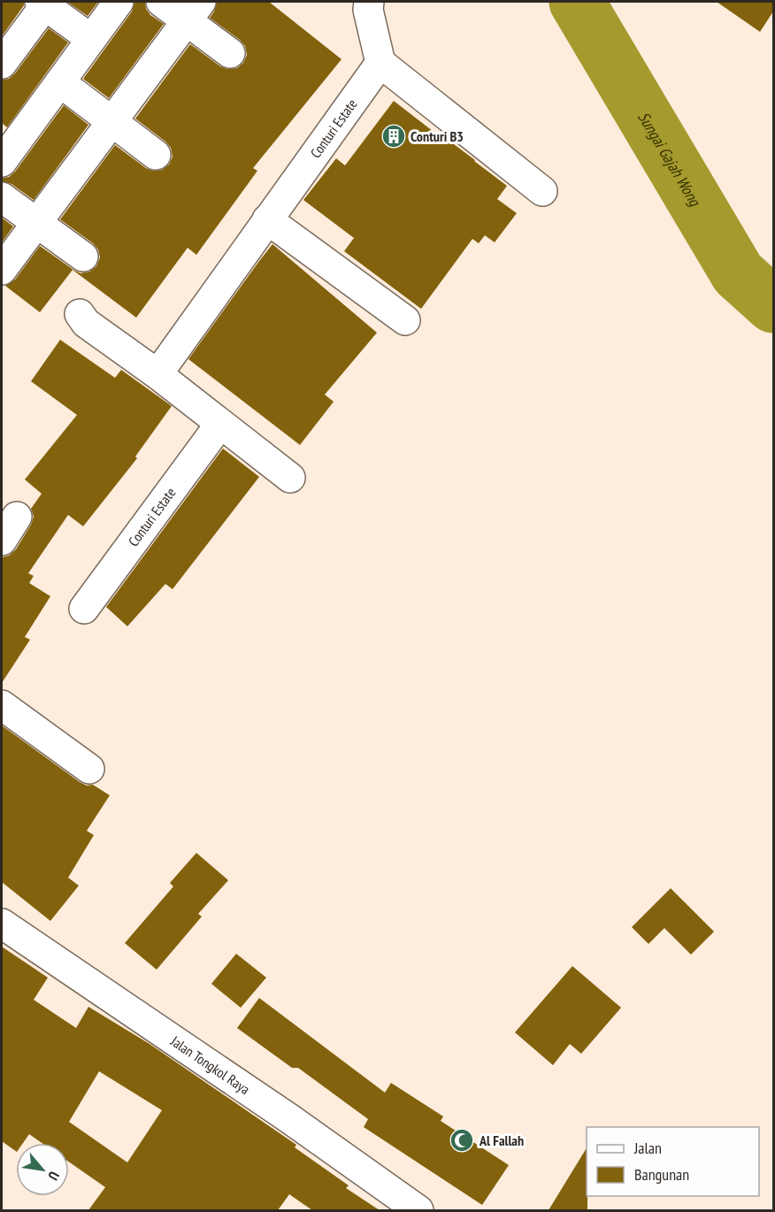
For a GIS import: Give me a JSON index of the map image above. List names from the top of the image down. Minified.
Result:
{"streets":{"street":["Conturi Estate","Jalan Tongkol Raya"]},"water":["Sungai Gajah Wong"],"places":{"building":["Conturi B3"],"mosque":["Al Fallah"]},"legend":["Jalan","Bangunan"],"north":"bottom right"}
